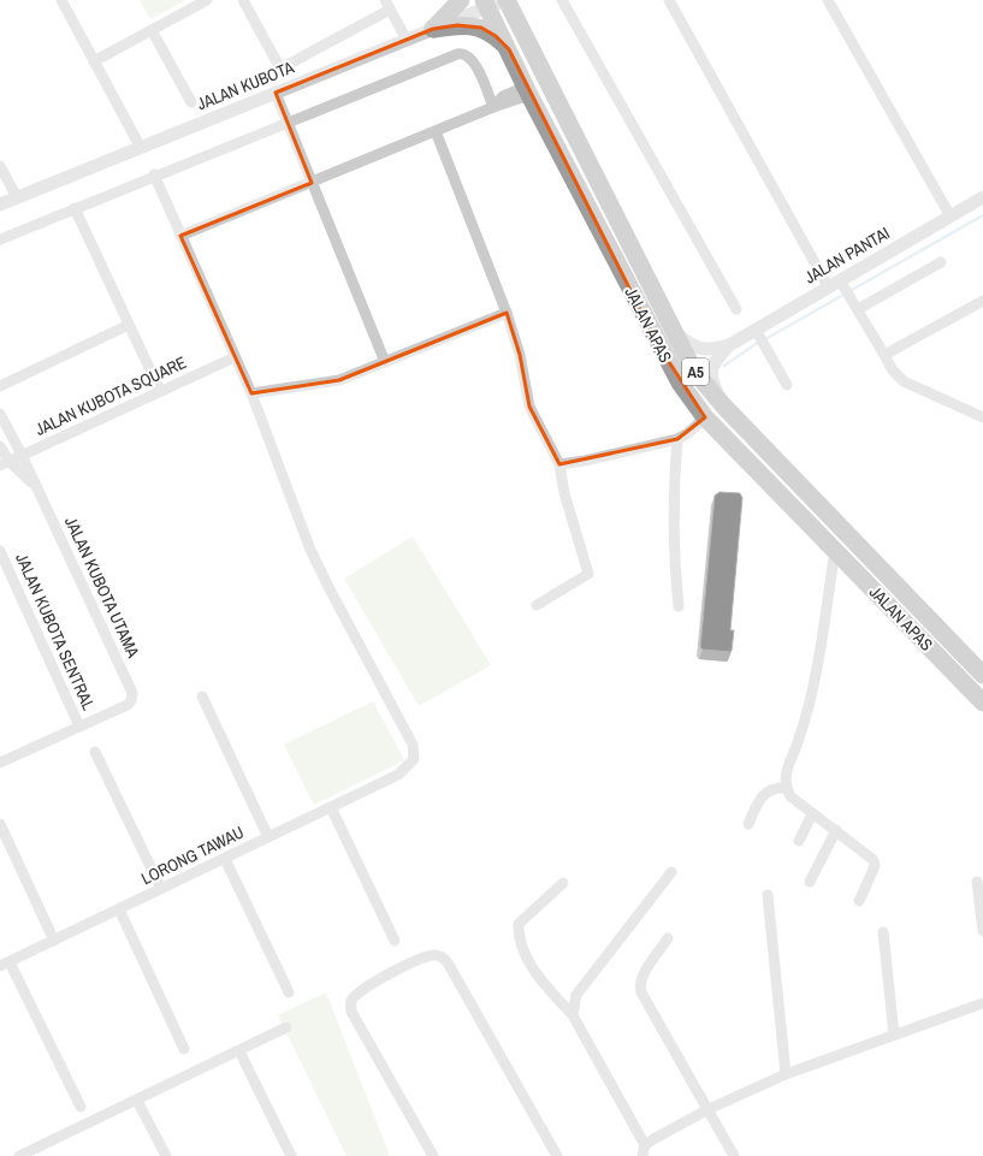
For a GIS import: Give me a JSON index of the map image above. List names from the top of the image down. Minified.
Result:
{"streets":{"highway":["JALAN APAS","A5"],"street":["JALAN KUBOTA","JALAN PANTAI","JALAN KUBOTA SQUARE","JALAN KUBOTA UTAMA","JALAN KUBOTA SENTRAL","LORONG TAWAU"]},"crossings":[["JALAN KUBOTA","JALAN APAS"],["JALAN KUBOTA SQUARE","JALAN KUBOTA UTAMA"],["JALAN KUBOTA UTAMA","JALAN KUBOTA SENTRAL"]]}
